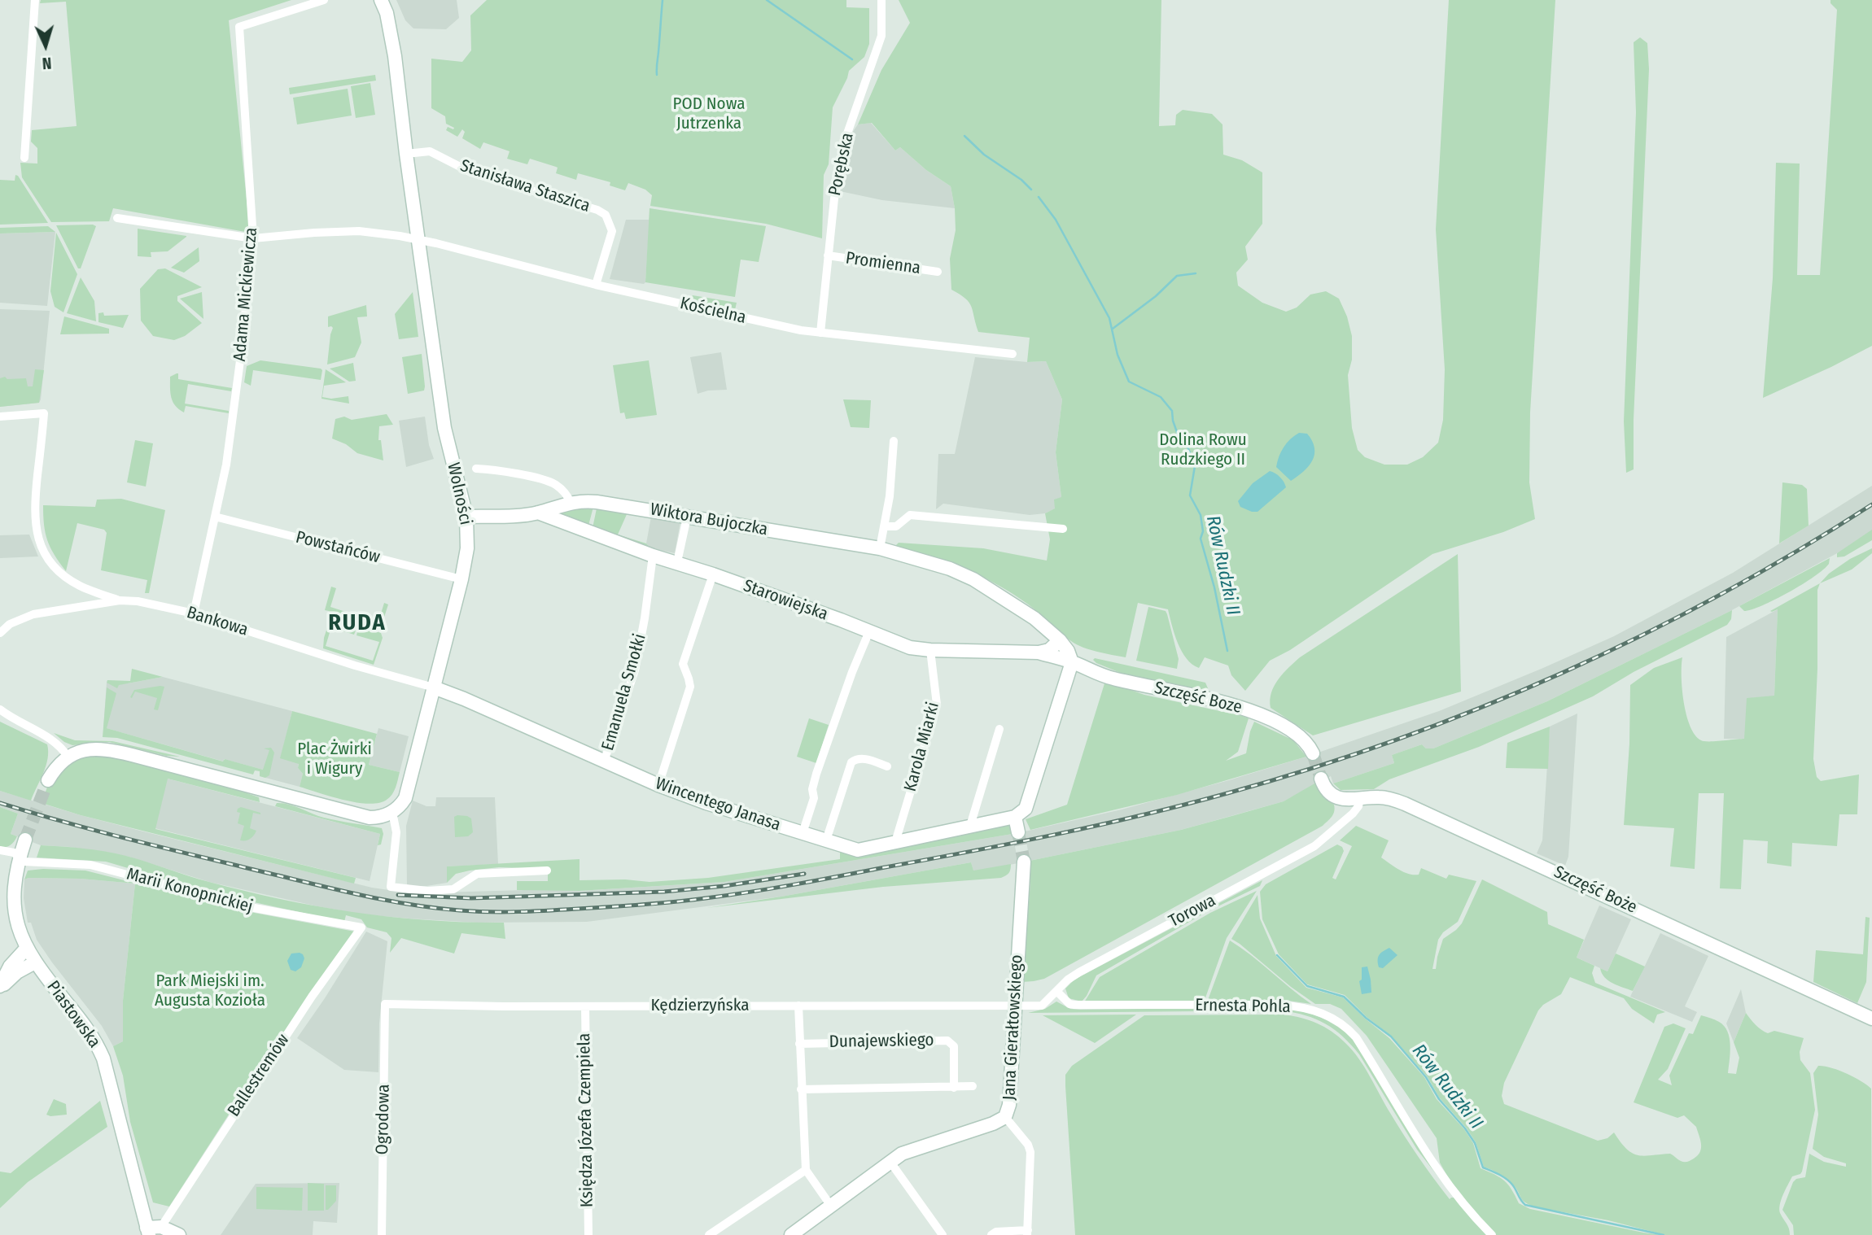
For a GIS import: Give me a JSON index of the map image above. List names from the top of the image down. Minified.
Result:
{"streets":{"street":["Porębska","Stanisława Staszica","Promienna","Adama Mickiewicza","Kościelna","Wolności","Wiktora Bujoczka","Powstańców","Starowiejska","Bankowa","Emanuela Smołki","Szczęść Boze","Karola Miarki","Wincentego Janasa","Szczęść Boże","Marii Konopnickiej","Torowa","Kędzierzyńska","Ernesta Pohla","Piastowska","Jana Gierałtowskiego","Dunajewskiego","Ballestremów","Ogrodowa","Księdza Józefa Czempiela"]},"crossings":[["Porębska","Promienna"],["Porębska","Kościelna"],["Stanisława Staszica","Kościelna"],["Stanisława Staszica","Wolności"],["Adama Mickiewicza","Kościelna"],["Adama Mickiewicza","Powstańców"],["Adama Mickiewicza","Bankowa"],["Kościelna","Wolności"],["Wolności","Powstańców"],["Wolności","Bankowa"],["Wolności","Wincentego Janasa"],["Wiktora Bujoczka","Starowiejska"],["Wiktora Bujoczka","Szczęść Boze"],["Starowiejska","Emanuela Smołki"],["Starowiejska","Szczęść Boze"],["Starowiejska","Karola Miarki"],["Bankowa","Wincentego Janasa"],["Emanuela Smołki","Wincentego Janasa"],["Karola Miarki","Wincentego Janasa"],["Szczęść Boże","Torowa"],["Marii Konopnickiej","Piastowska"],["Marii Konopnickiej","Ballestremów"],["Torowa","Kędzierzyńska"],["Torowa","Ernesta Pohla"],["Torowa","Jana Gierałtowskiego"],["Kędzierzyńska","Jana Gierałtowskiego"],["Kędzierzyńska","Ogrodowa"],["Kędzierzyńska","Księdza Józefa Czempiela"]],"districts":["RUDA"],"water":["Rów Rudzki II"],"parks":["POD Nowa Jutrzenka","Dolina Rowu Rudzkiego II","Plac Żwirki i Wigury","Park Miejski im. Augusta Kozioła"],"north":"bottom"}
